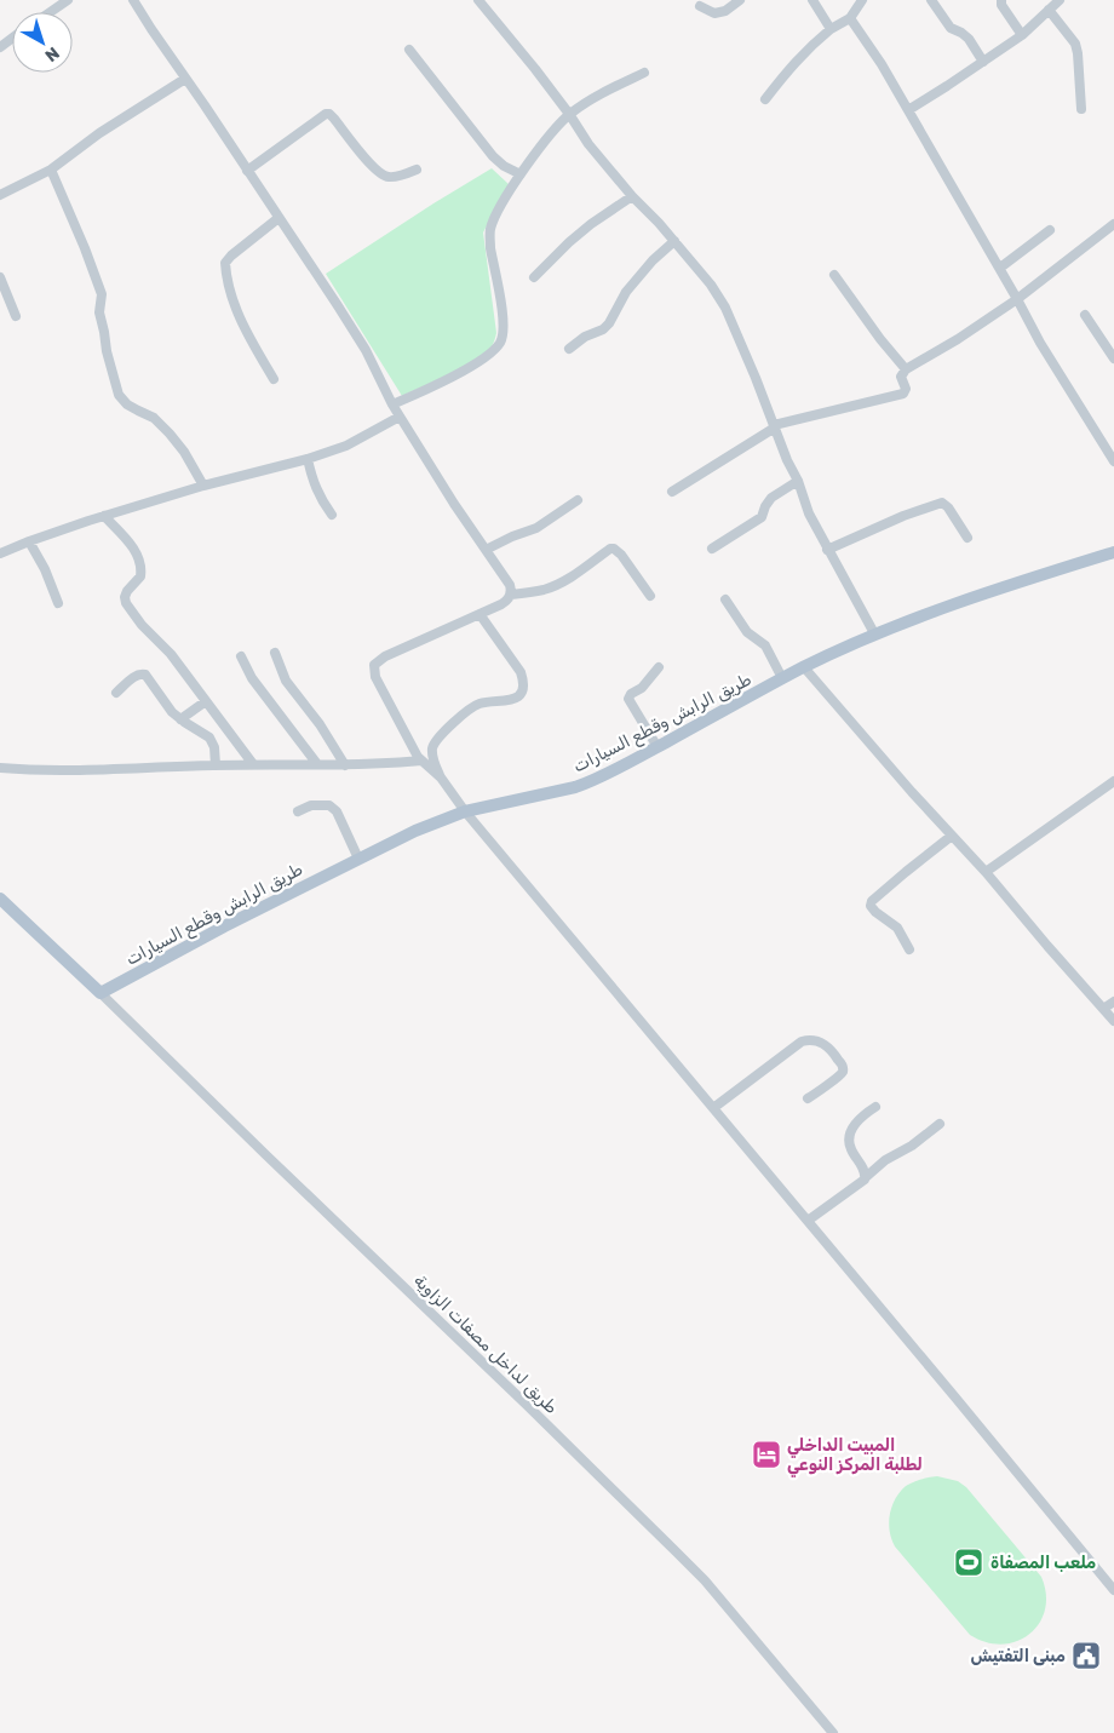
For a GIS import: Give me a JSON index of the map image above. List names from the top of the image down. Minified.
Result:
{"streets":{"main road":["طريق الرابش وقطع السيارات"],"street":["طريق لداخل مصفات الزاوية"]},"crossings":[["طريق الرابش وقطع السيارات","طريق لداخل مصفات الزاوية"]],"places":{"hotel":["المبيت الداخلي لطلبة المركز النوعي"],"sports":["ملعب المصفاة"],"public building":["مبنى التفتيش"]},"north":"bottom right"}
